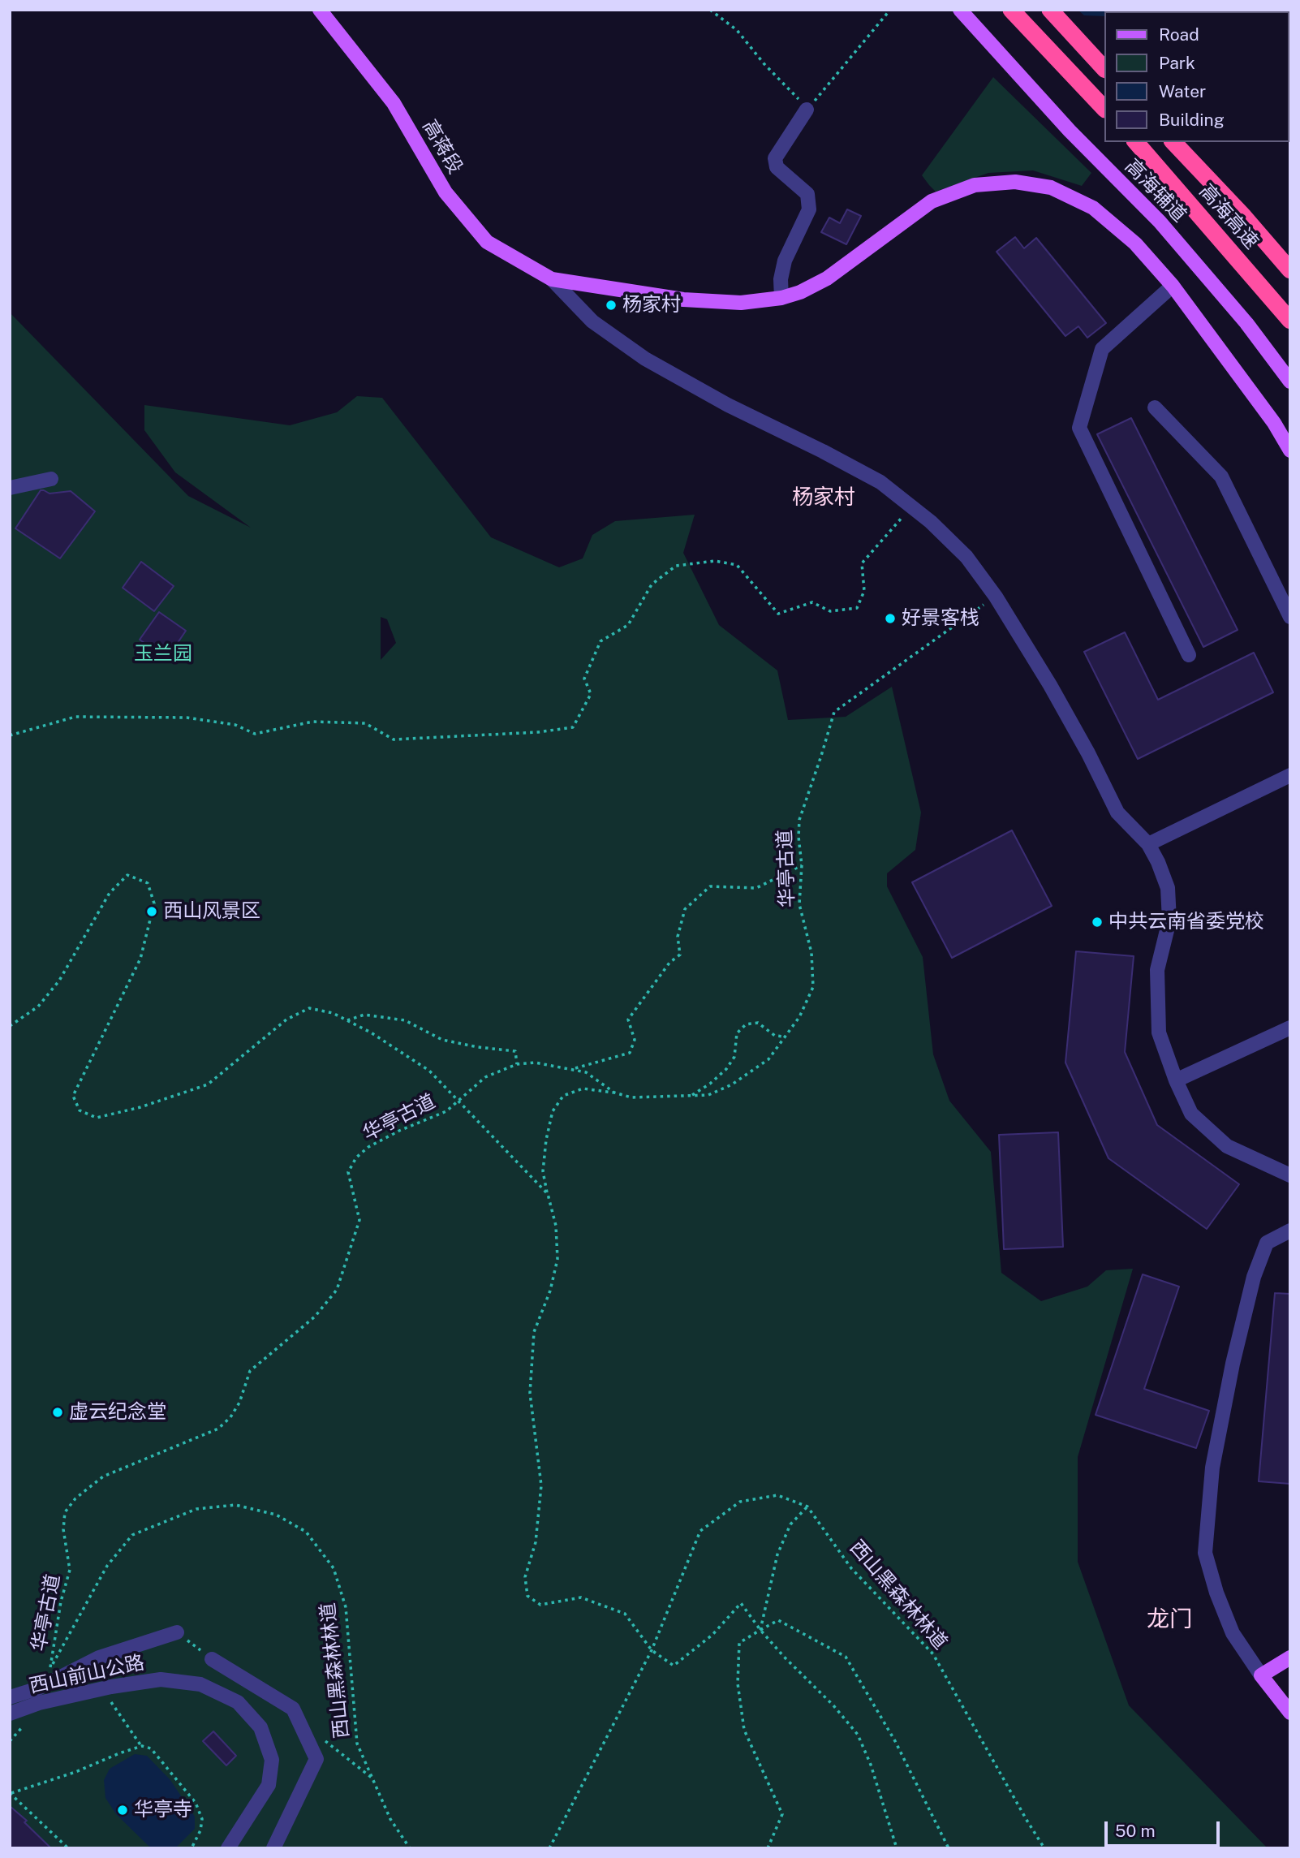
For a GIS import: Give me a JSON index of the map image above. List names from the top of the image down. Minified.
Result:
{"streets":{"highway":["高海高速"],"main road":["高蒋段","高海辅道"],"street":["西山前山公路"],"path":["华亭古道","西山黑森林林道"]},"crossings":[["华亭古道","西山黑森林林道"]],"districts":["杨家村","龙门"],"parks":["玉兰园"],"places":["杨家村","好景客栈","西山风景区","中共云南省委党校","虚云纪念堂","华亭寺"],"legend":["Road","Park","Water","Building"],"scale_bar":"50 m"}
